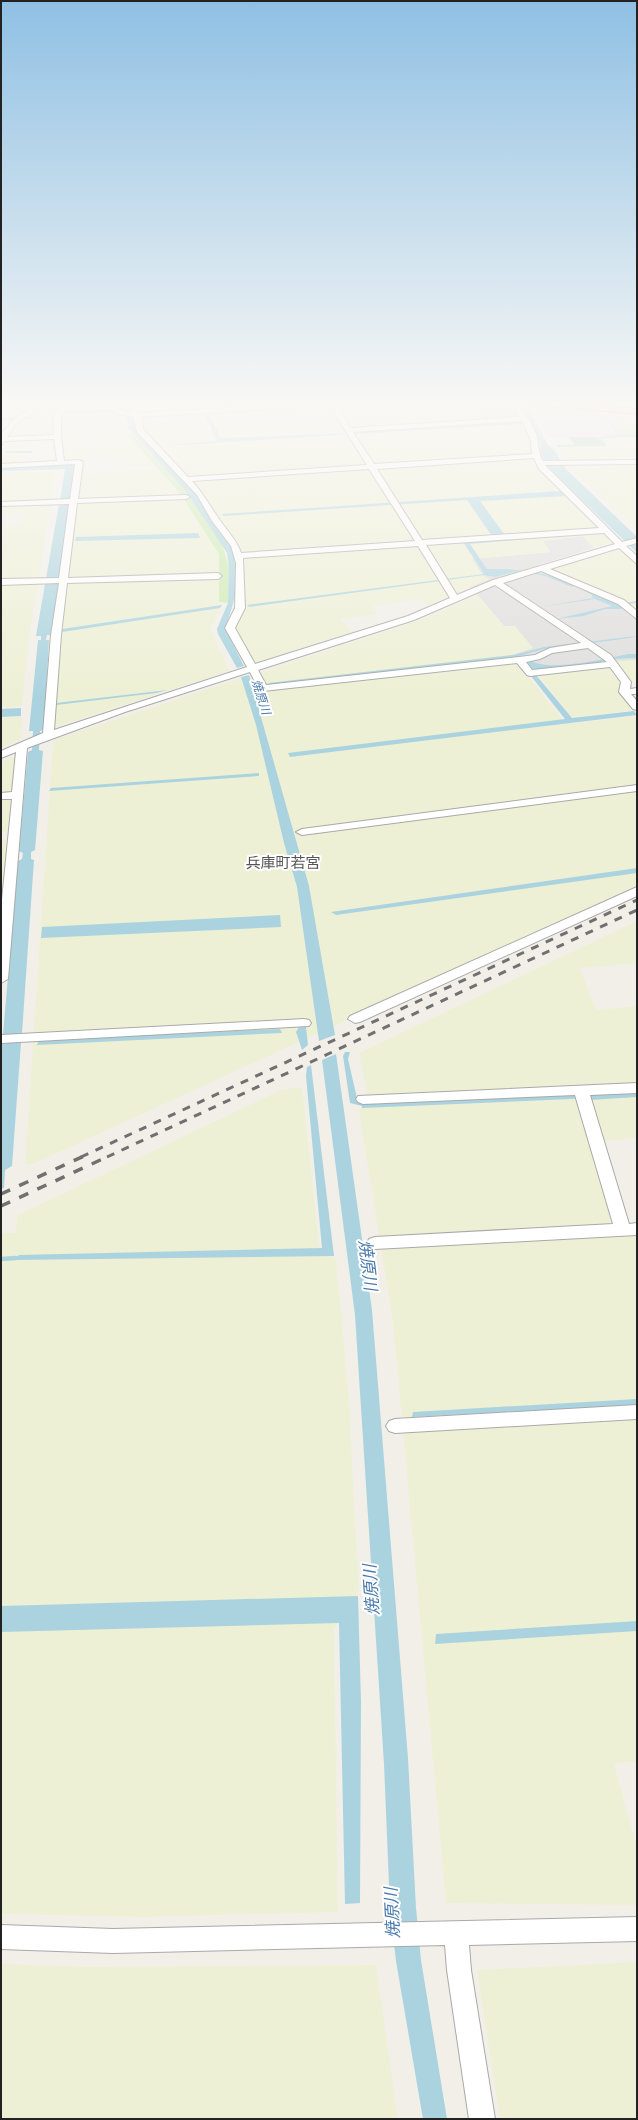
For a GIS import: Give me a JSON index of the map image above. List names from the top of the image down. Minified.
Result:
{"districts":["兵庫町若宮"],"water":["焼原川"]}
